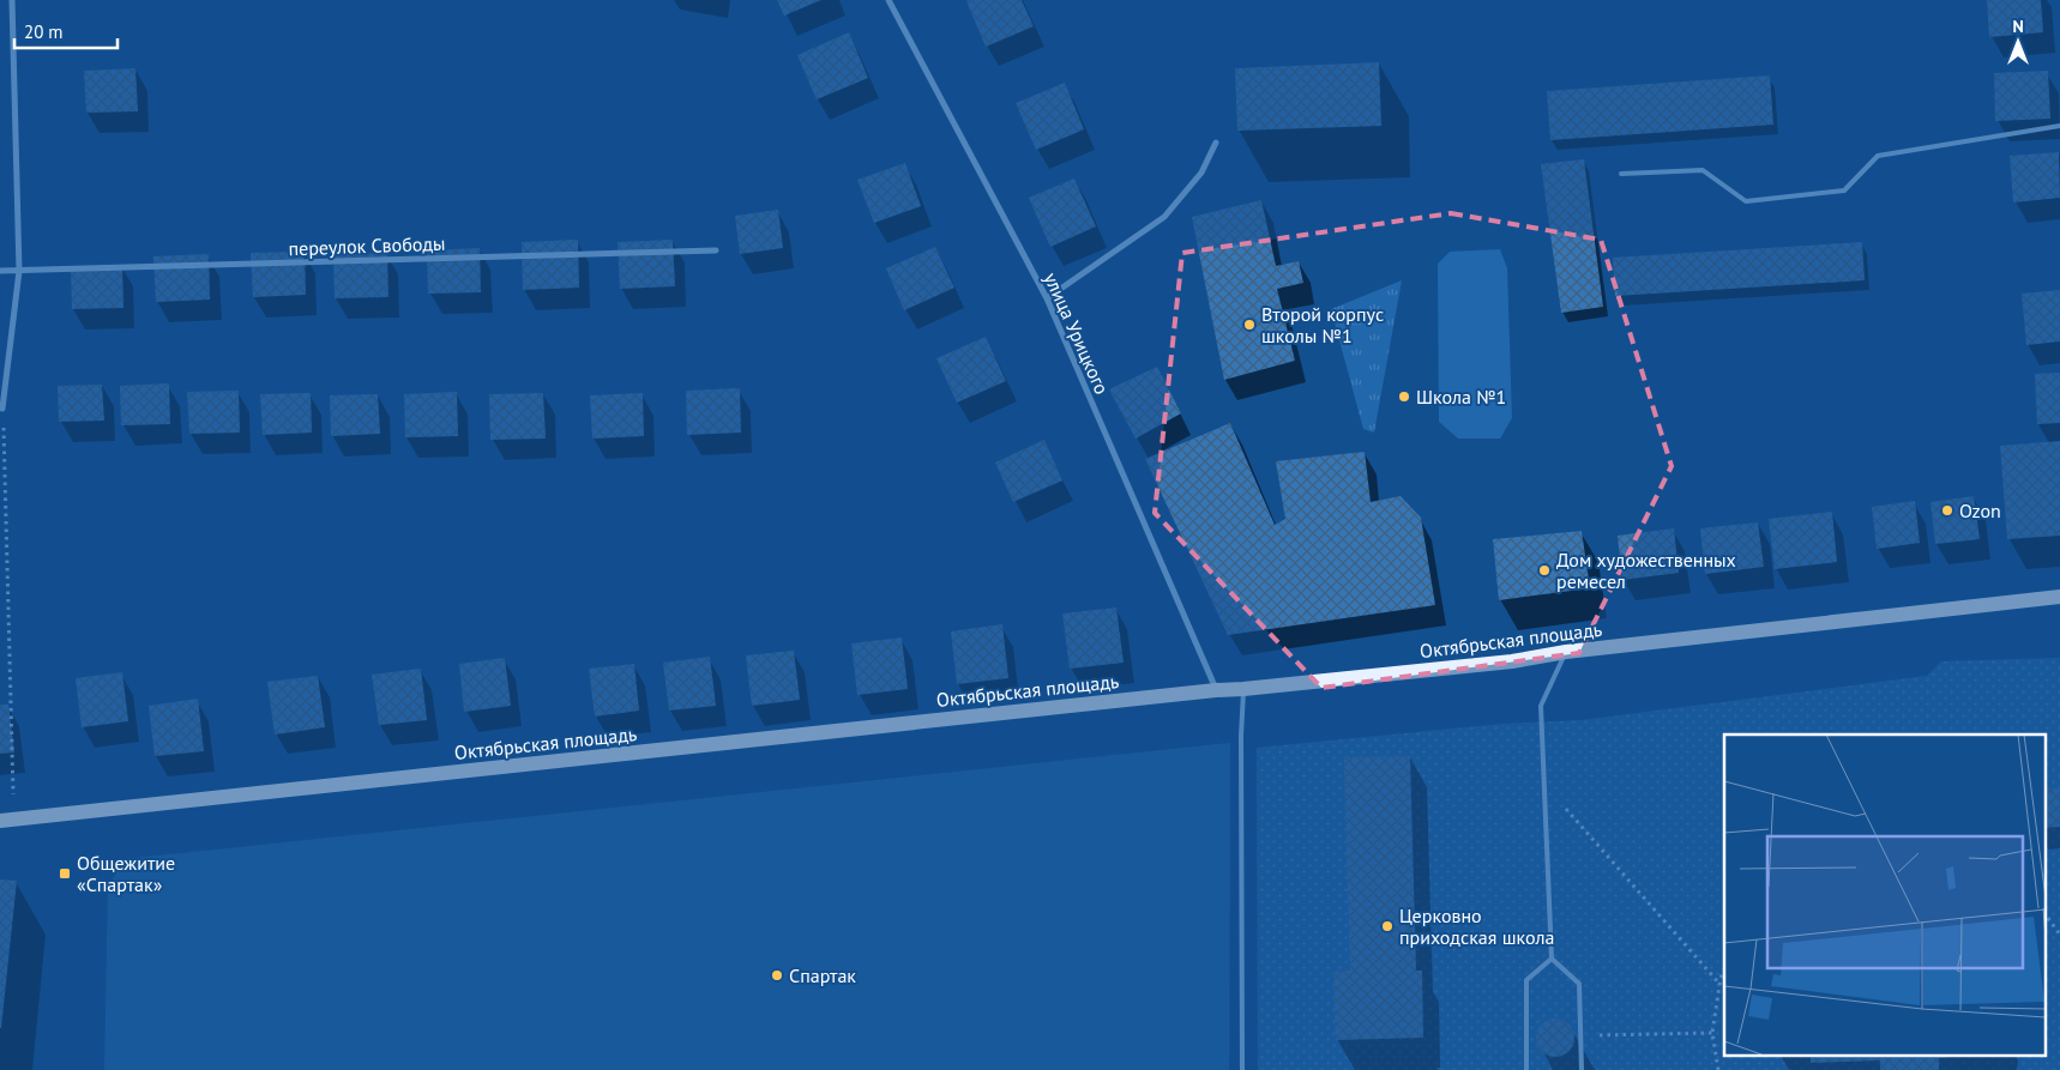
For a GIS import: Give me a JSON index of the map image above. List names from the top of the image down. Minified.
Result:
{"streets":{"main road":["Октябрьская площадь"],"street":["переулок Свободы","улица Урицкого"]},"crossings":[["улица Урицкого","Октябрьская площадь"]],"places":{"other":["Второй корпус школы №1","Школа №1","Ozon","Дом художественных ремесел","Церковно приходская школа","Спартак"],"transit":["Общежитие «Спартак»"]},"scale_bar":"20 m","north":"top"}
